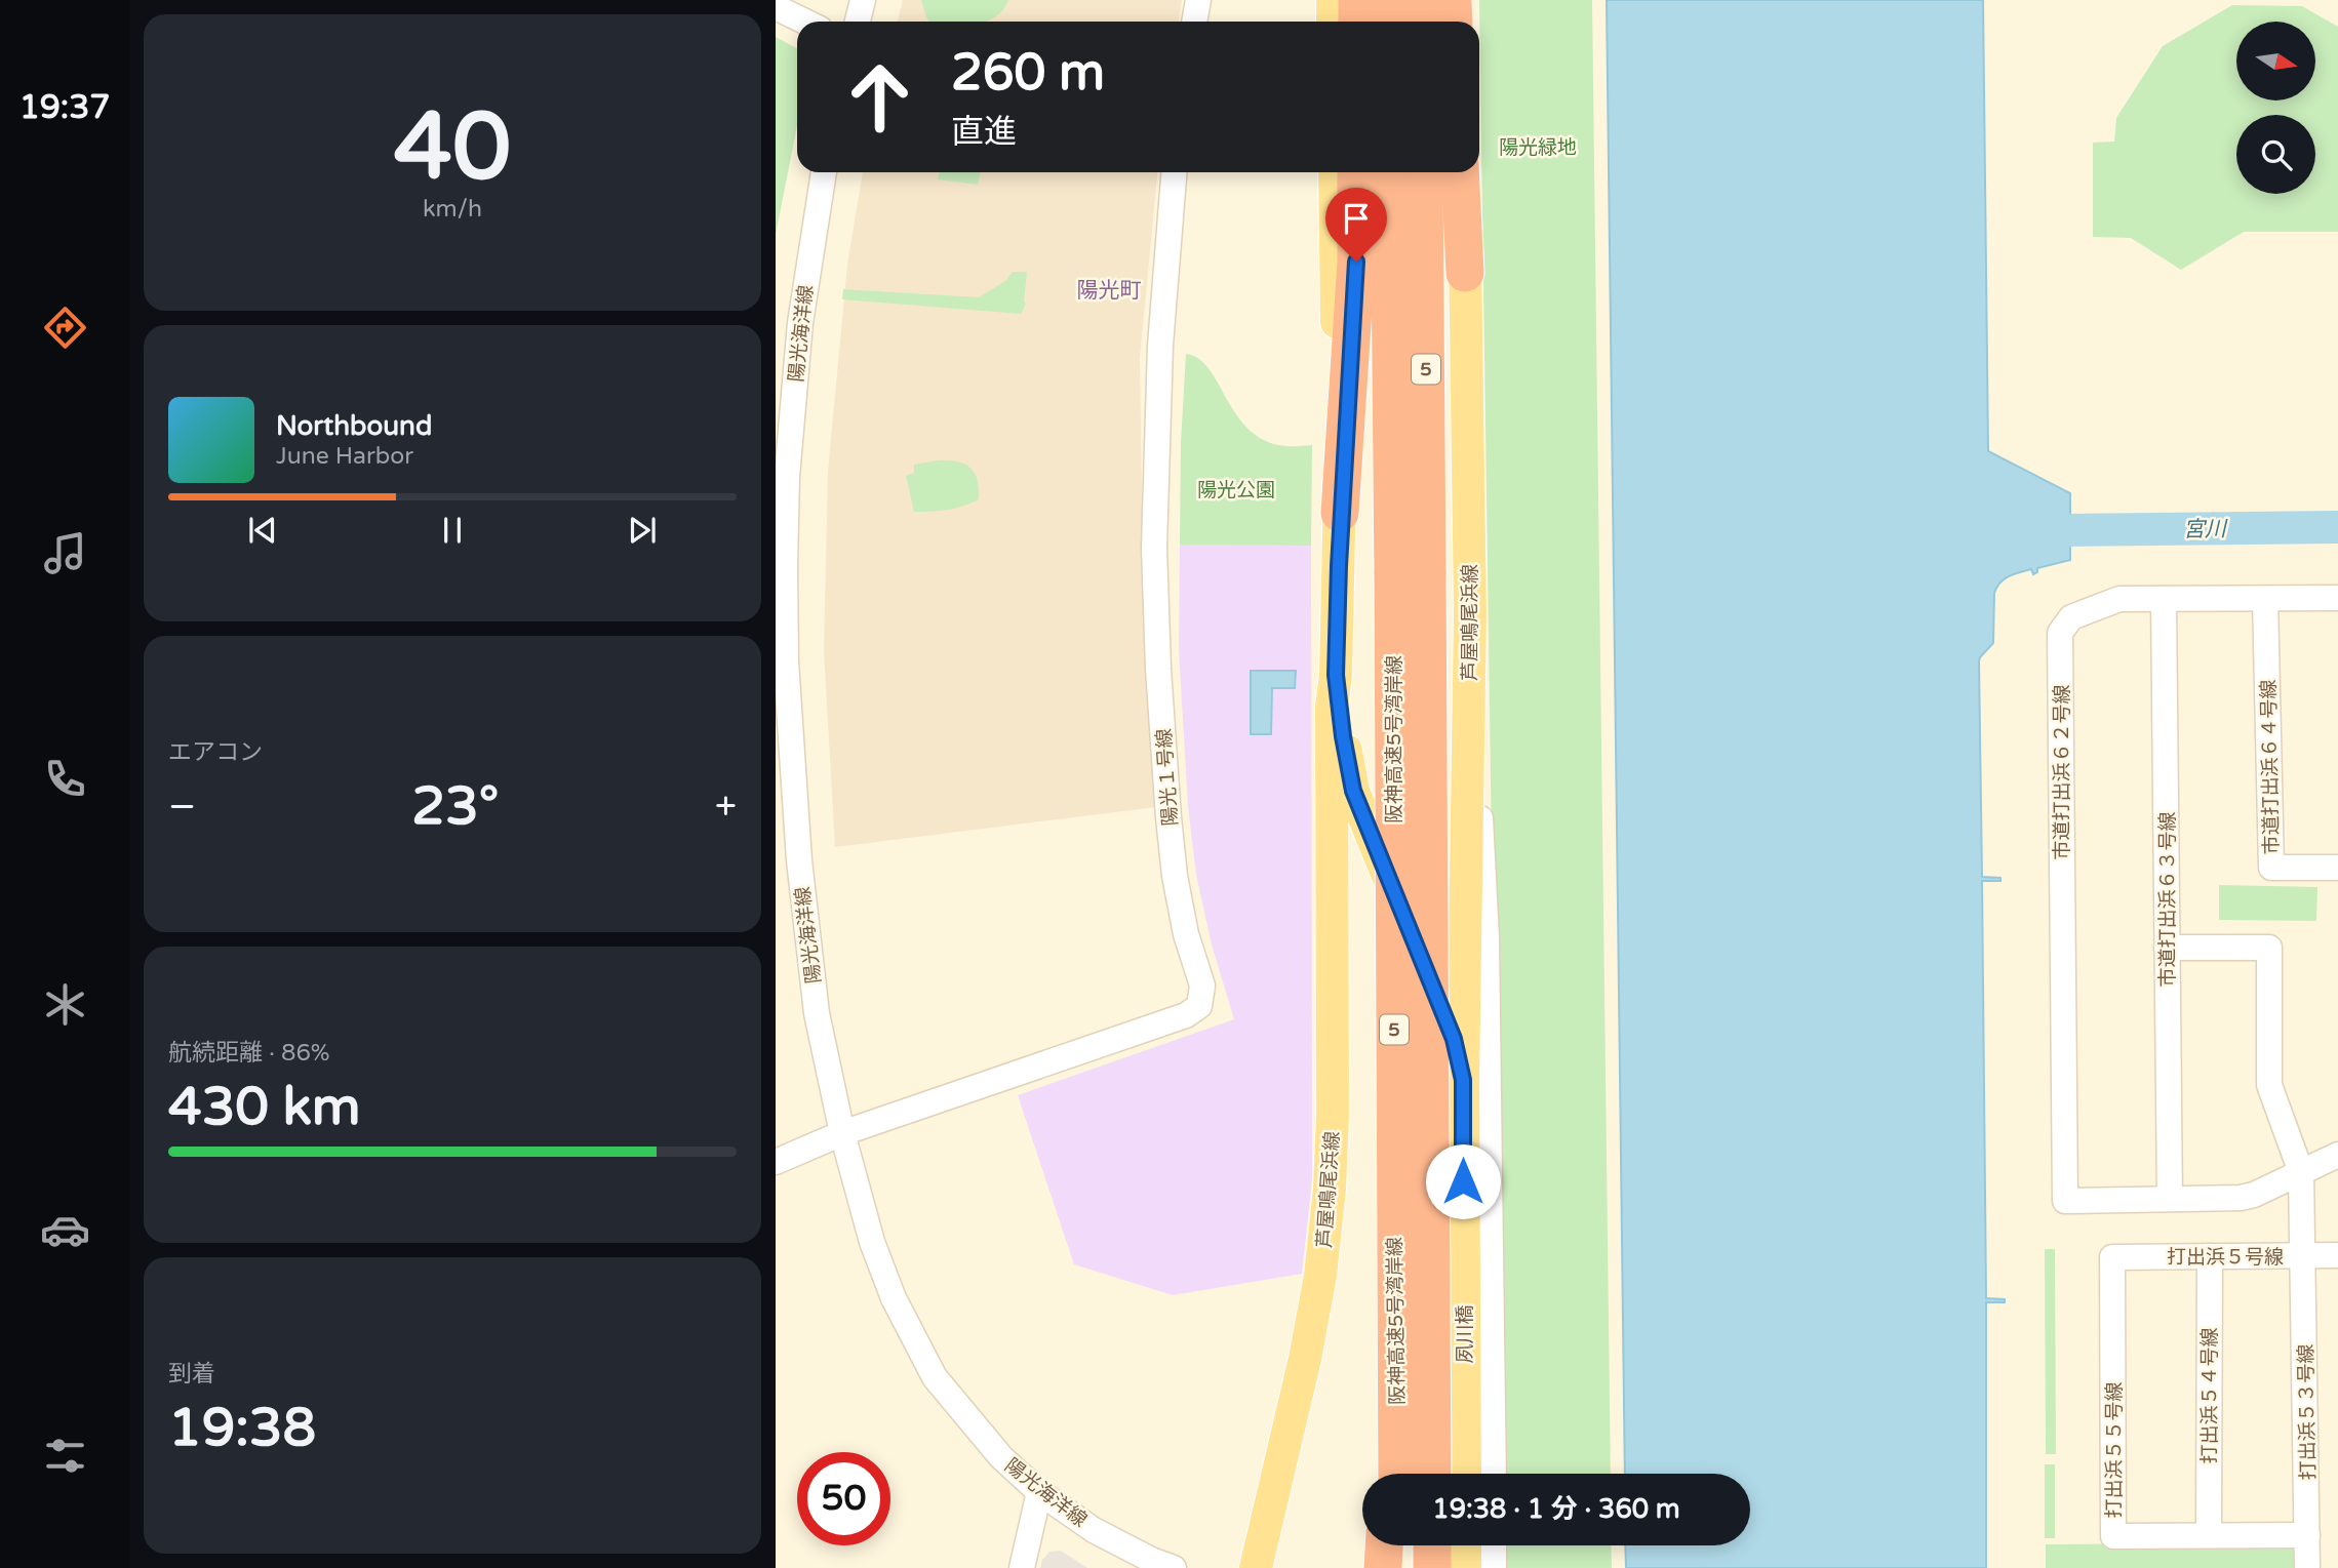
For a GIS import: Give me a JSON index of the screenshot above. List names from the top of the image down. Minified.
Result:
{"streets":{"highway":["5","阪神高速5号湾岸線"],"main road":["芦屋鳴尾浜線","夙川橋"],"street":["陽光海洋線","市道打出浜６４号線","市道打出浜６２号線","陽光１号線","市道打出浜６３号線","打出浜５号線","打出浜５４号線","打出浜５３号線","打出浜５５号線"]},"crossings":[["陽光海洋線","陽光１号線"],["芦屋鳴尾浜線","夙川橋"],["市道打出浜６４号線","市道打出浜６２号線"],["市道打出浜６２号線","市道打出浜６３号線"],["市道打出浜６３号線","打出浜５３号線"],["打出浜５号線","打出浜５４号線"],["打出浜５号線","打出浜５３号線"],["打出浜５号線","打出浜５５号線"],["打出浜５４号線","打出浜５５号線"],["打出浜５３号線","打出浜５５号線"]],"districts":["陽光町"],"water":["宮川"],"parks":["陽光緑地","陽光公園"],"north":"right","page":{"tabs":"19:37","tile":[["40","km/h"],"エアコン",["航続距離 · 86%","430 km"],["到着","19:38"]],"turn":["260 m","直進"],"song":["Northbound","June Harbor"],"heat":["−","23°","+"],"limit":"50","trip":"19:38 · 1 分 · 360 m"}}
